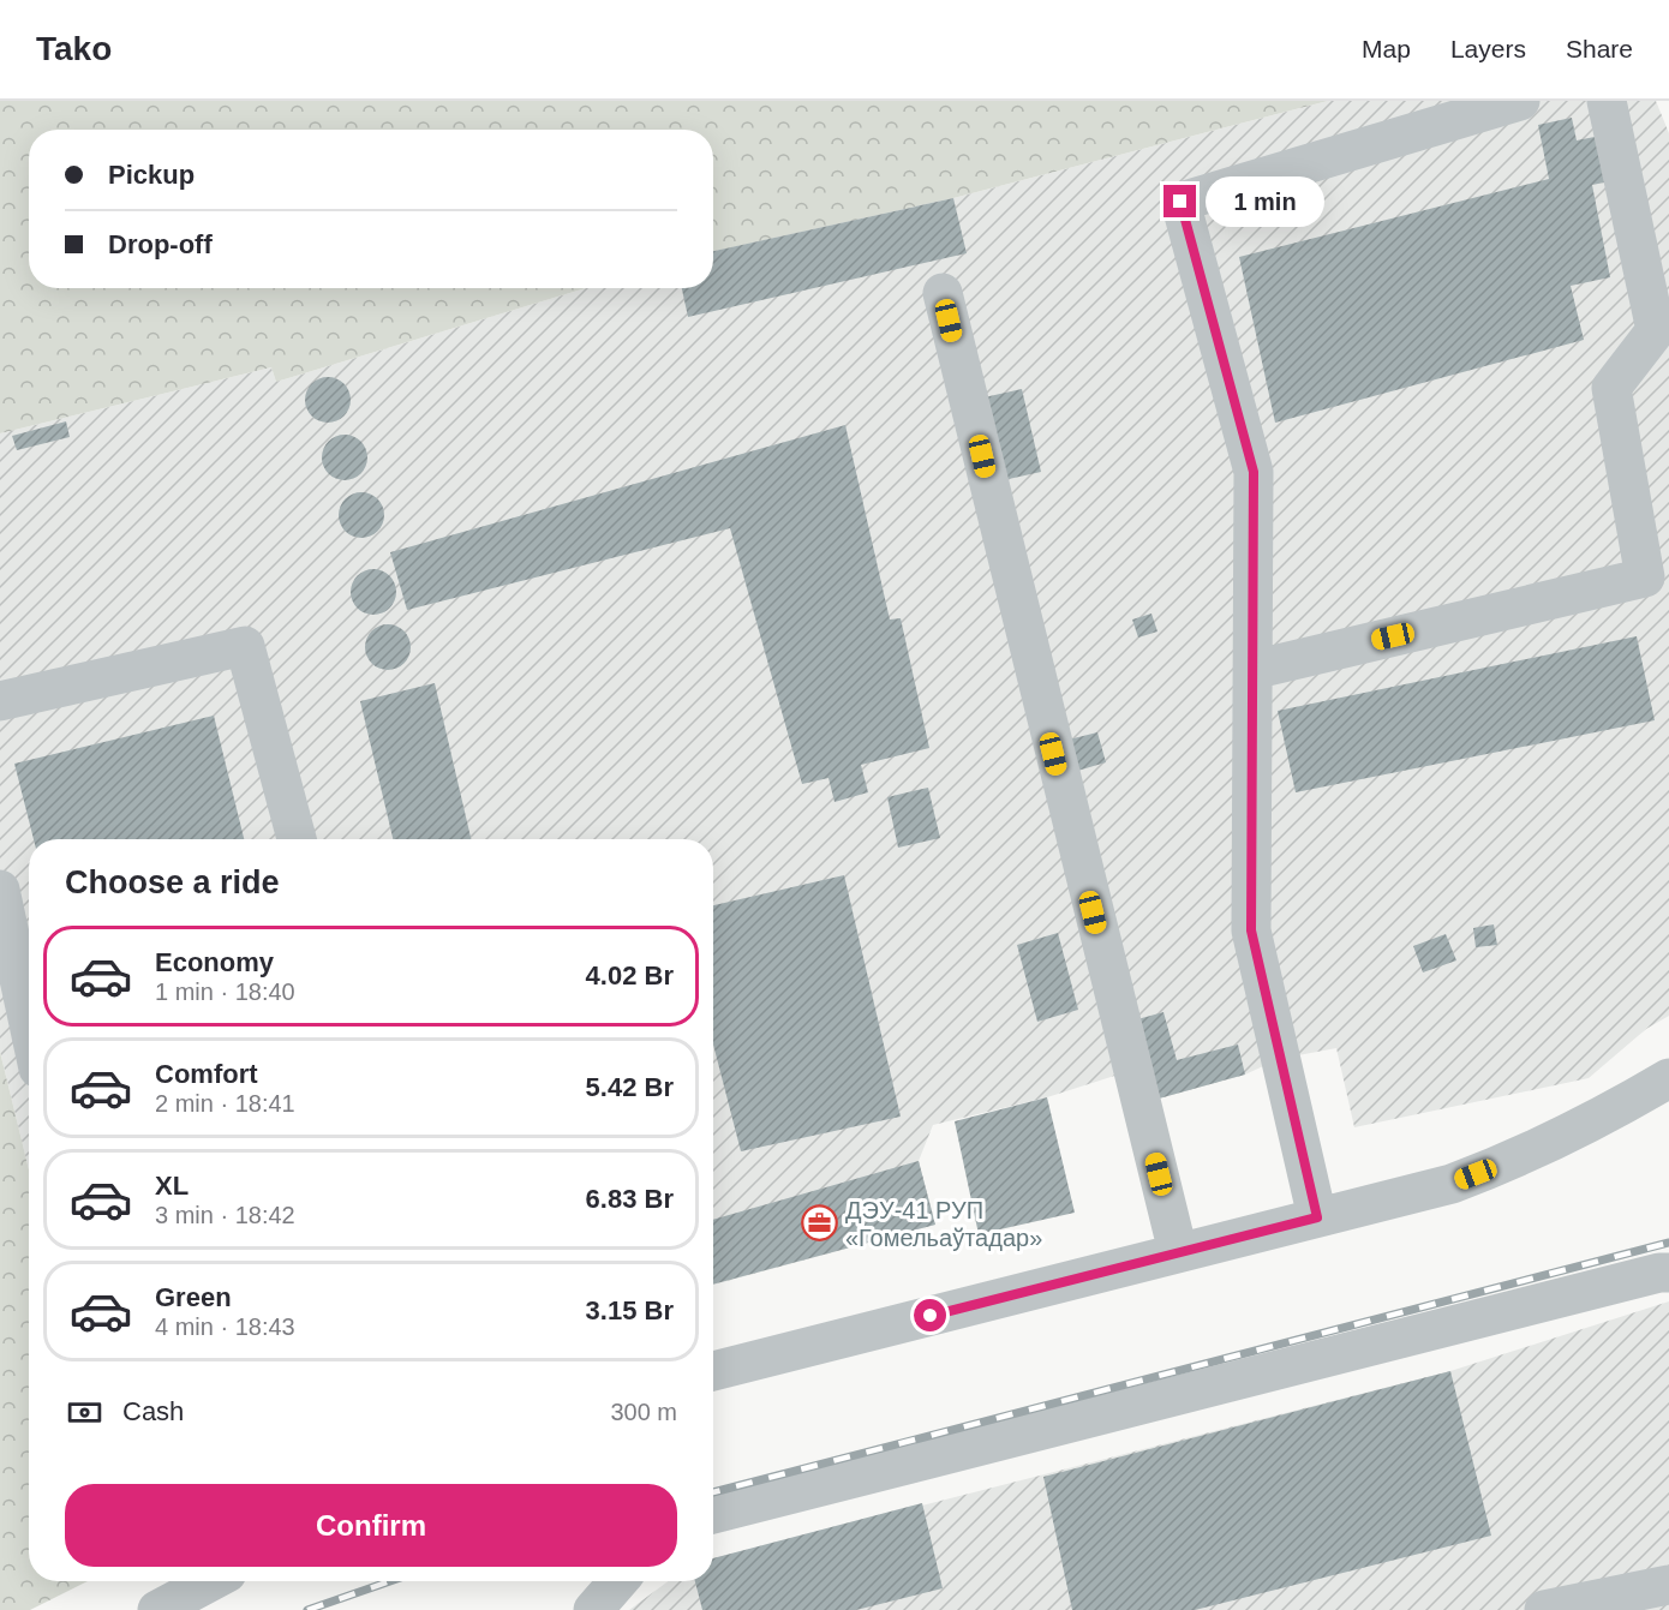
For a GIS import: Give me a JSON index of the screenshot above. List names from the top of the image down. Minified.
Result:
{"places":{"office":["ДЭУ-41 РУП «Гомельаўтадар»"]},"page":{"header":"Tako","nav":["Map","Layers","Share"],"banner":["Pickup","Drop-off"],"bubble":"1 min","heading":"Choose a ride","list":[{"name":"Economy","note":"1 min · 18:40","value":"4.02 Br"},{"name":"Comfort","note":"2 min · 18:41","value":"5.42 Br"},{"name":"XL","note":"3 min · 18:42","value":"6.83 Br"},{"name":"Green","note":"4 min · 18:43","value":"3.15 Br"}],"pay":["Cash","300 m"],"buttons":"Confirm"}}
